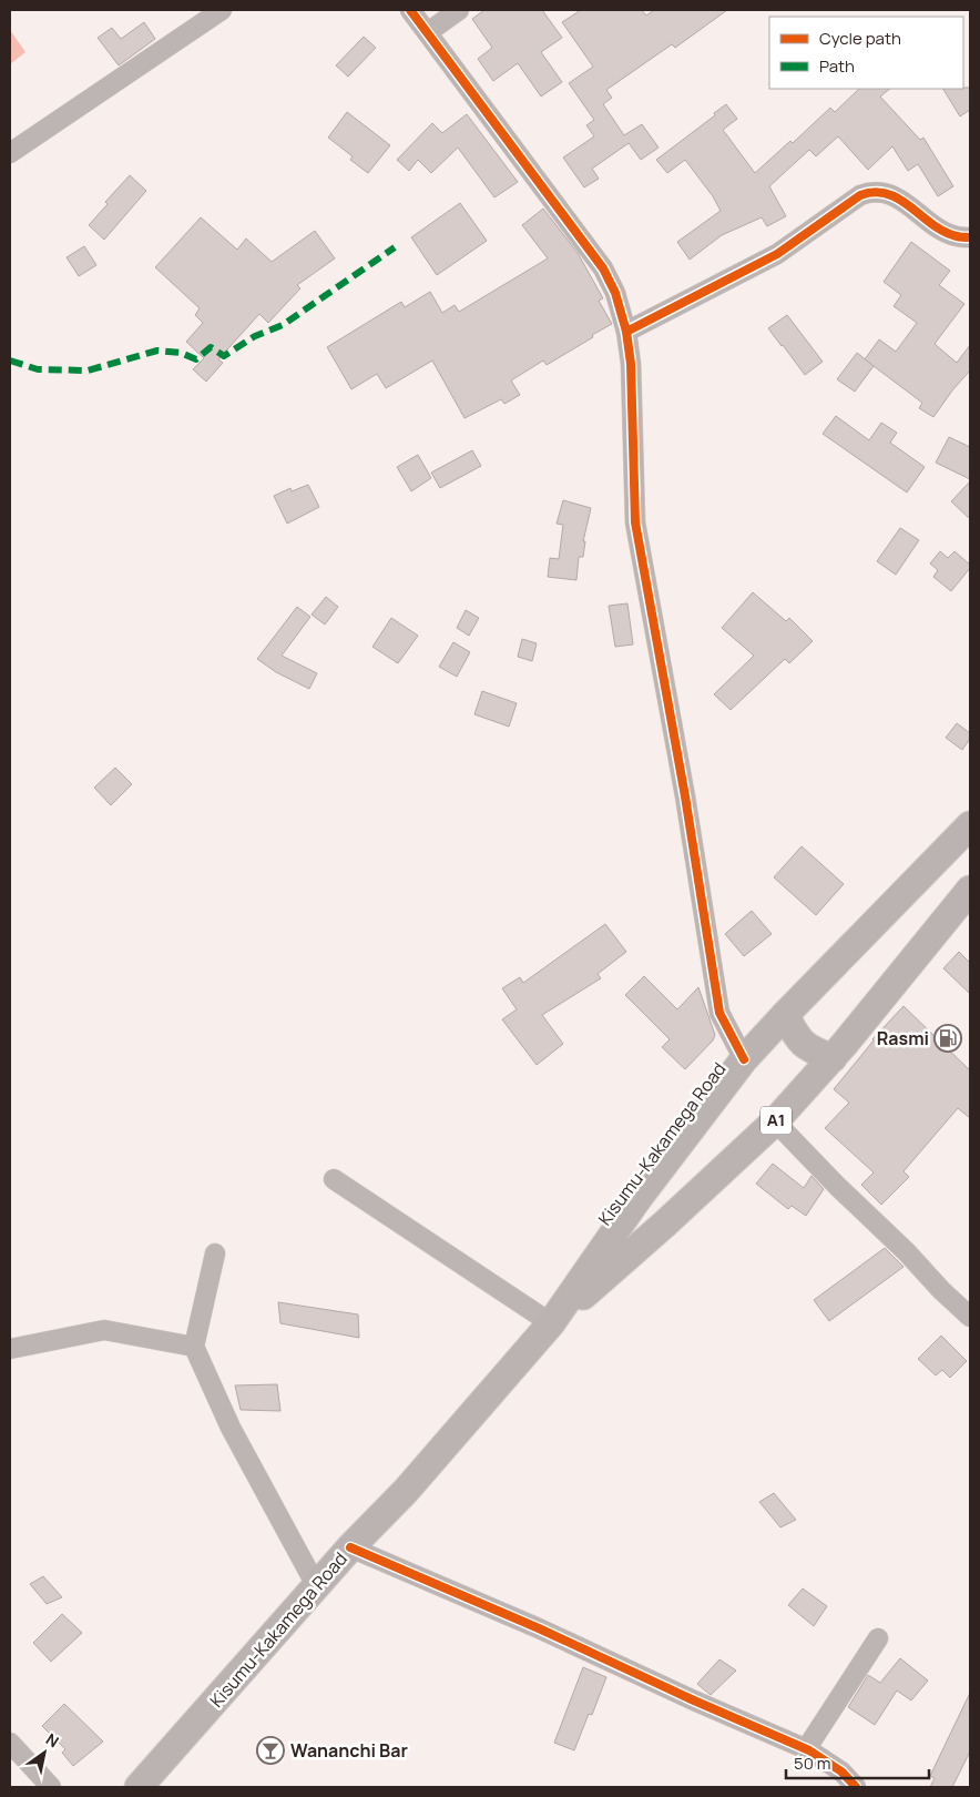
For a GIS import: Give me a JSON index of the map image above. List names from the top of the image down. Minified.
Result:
{"streets":{"highway":["A1","Kisumu-Kakamega Road"]},"places":{"fuel station":["Rasmi"],"bar":["Wananchi Bar"]},"legend":["Cycle path","Path"],"scale_bar":"50 m","north":"top right"}
